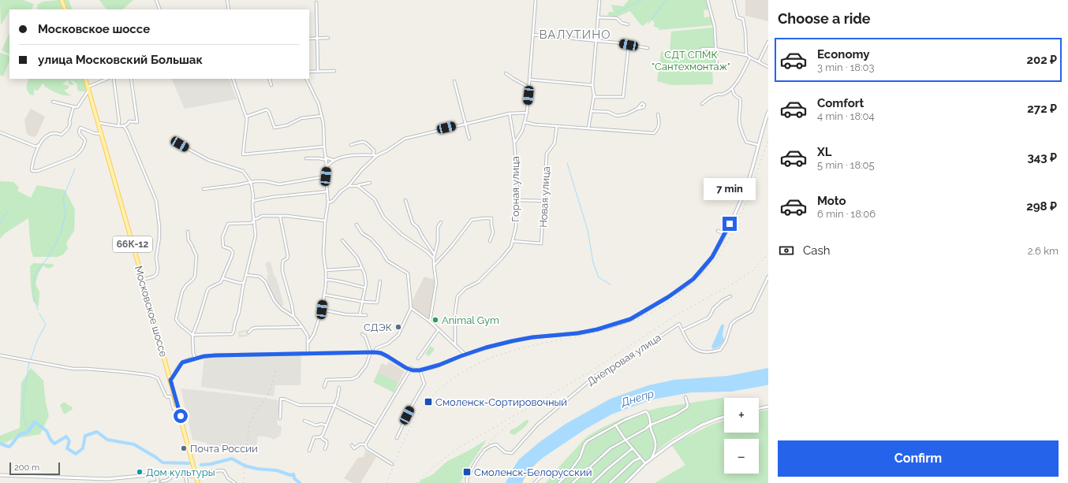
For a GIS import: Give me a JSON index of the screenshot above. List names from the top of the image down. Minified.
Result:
{"streets":{"main road":["66К-12","Московское шоссе"],"street":["Горная улица","Новая улица","Днепровая улица"]},"crossings":[["Горная улица","Новая улица"],["66К-12","Московское шоссе"]],"districts":["ВАЛУТИНО"],"water":["Днепр"],"parks":["СДТ СПМК \"Сантехмонтаж\""],"places":{"other":["Animal Gym","СДЭК","Почта России","Дом культуры"],"transit":["Смоленск-Сортировочный","Смоленск-Белорусский"]},"scale_bar":"200 m","page":{"heading":"Choose a ride","banner":["Московское шоссе","улица Московский Большак"],"list":[{"name":"Economy","note":"3 min · 18:03","value":"202 ₽"},{"name":"Comfort","note":"4 min · 18:04","value":"272 ₽"},{"name":"XL","note":"5 min · 18:05","value":"343 ₽"},{"name":"Moto","note":"6 min · 18:06","value":"298 ₽"}],"bubble":"7 min","pay":["Cash","2.6 km"],"map_buttons":["+","−"],"buttons":"Confirm","scale":"200 m"}}
